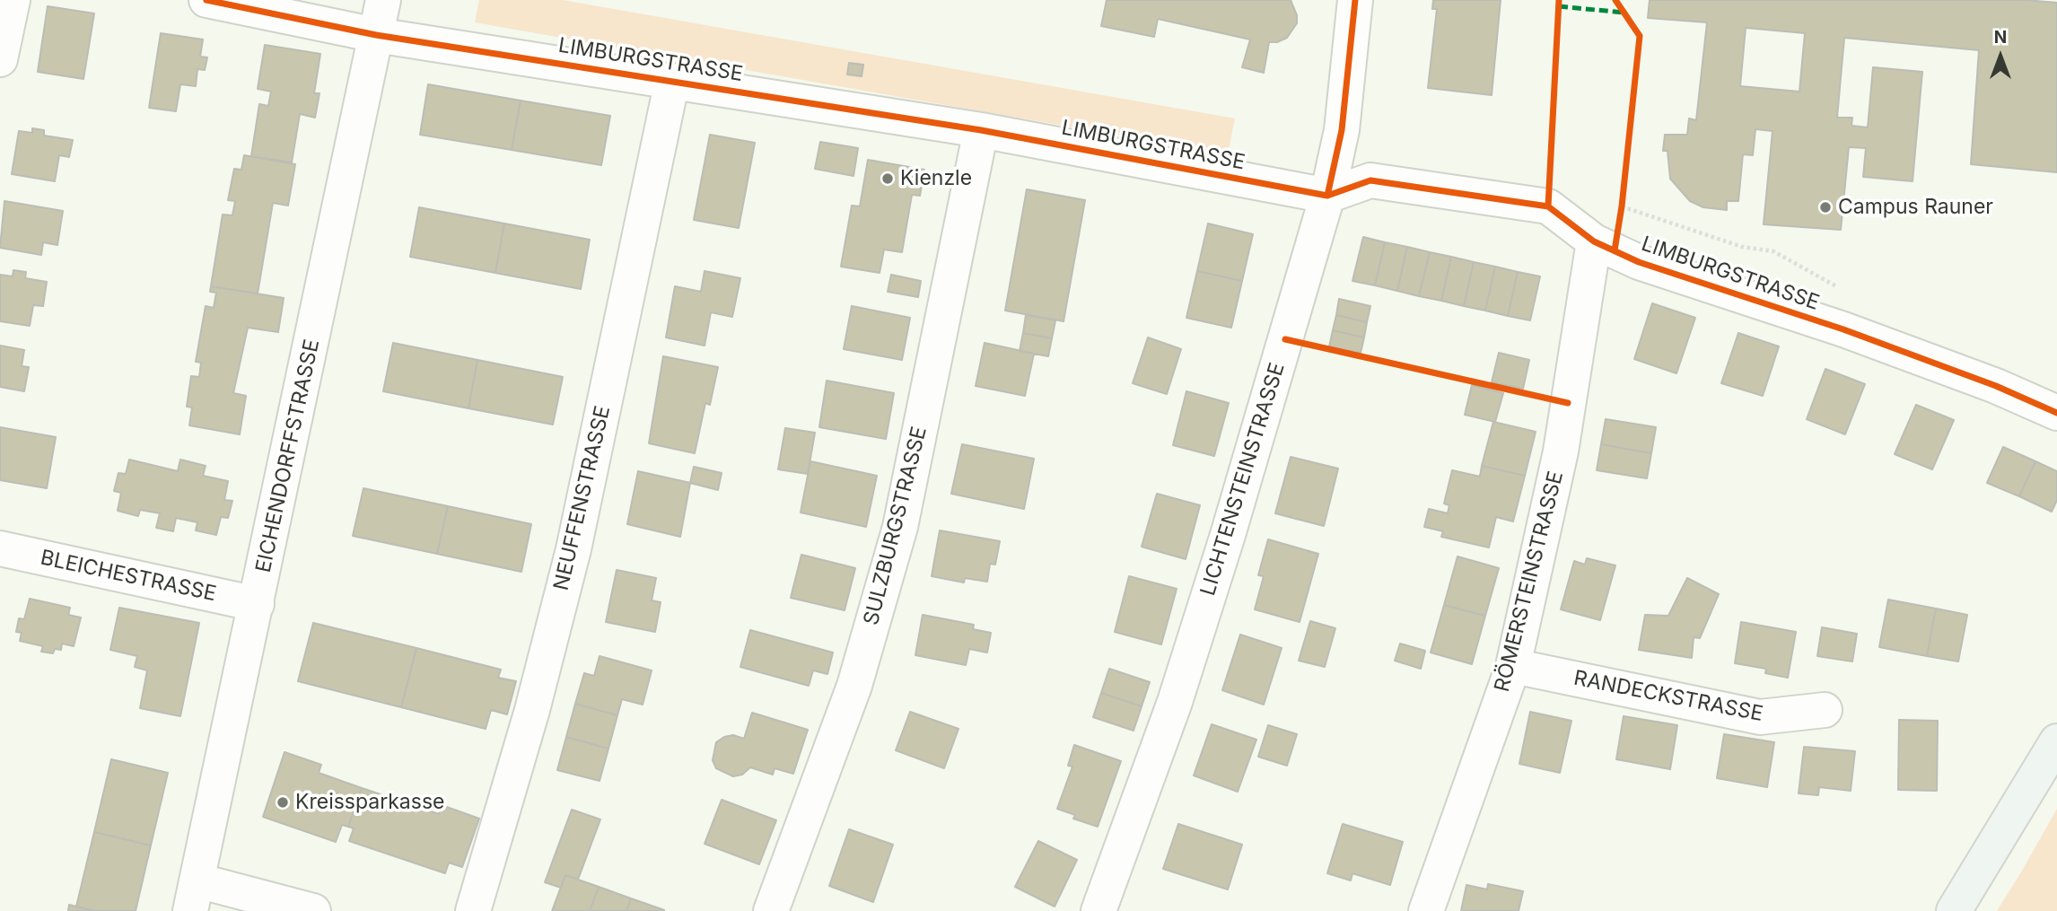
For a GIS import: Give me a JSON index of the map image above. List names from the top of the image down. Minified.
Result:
{"streets":{"street":["LIMBURGSTRASSE","EICHENDORFFSTRASSE","LICHTENSTEINSTRASSE","NEUFFENSTRASSE","SULZBURGSTRASSE","BLEICHESTRASSE","RÖMERSTEINSTRASSE","RANDECKSTRASSE"]},"crossings":[["LIMBURGSTRASSE","EICHENDORFFSTRASSE"],["LIMBURGSTRASSE","LICHTENSTEINSTRASSE"],["LIMBURGSTRASSE","NEUFFENSTRASSE"],["LIMBURGSTRASSE","SULZBURGSTRASSE"],["LIMBURGSTRASSE","RÖMERSTEINSTRASSE"],["EICHENDORFFSTRASSE","BLEICHESTRASSE"],["RÖMERSTEINSTRASSE","RANDECKSTRASSE"]],"places":["Kienzle","Campus Rauner","Kreissparkasse"],"north":"top"}
